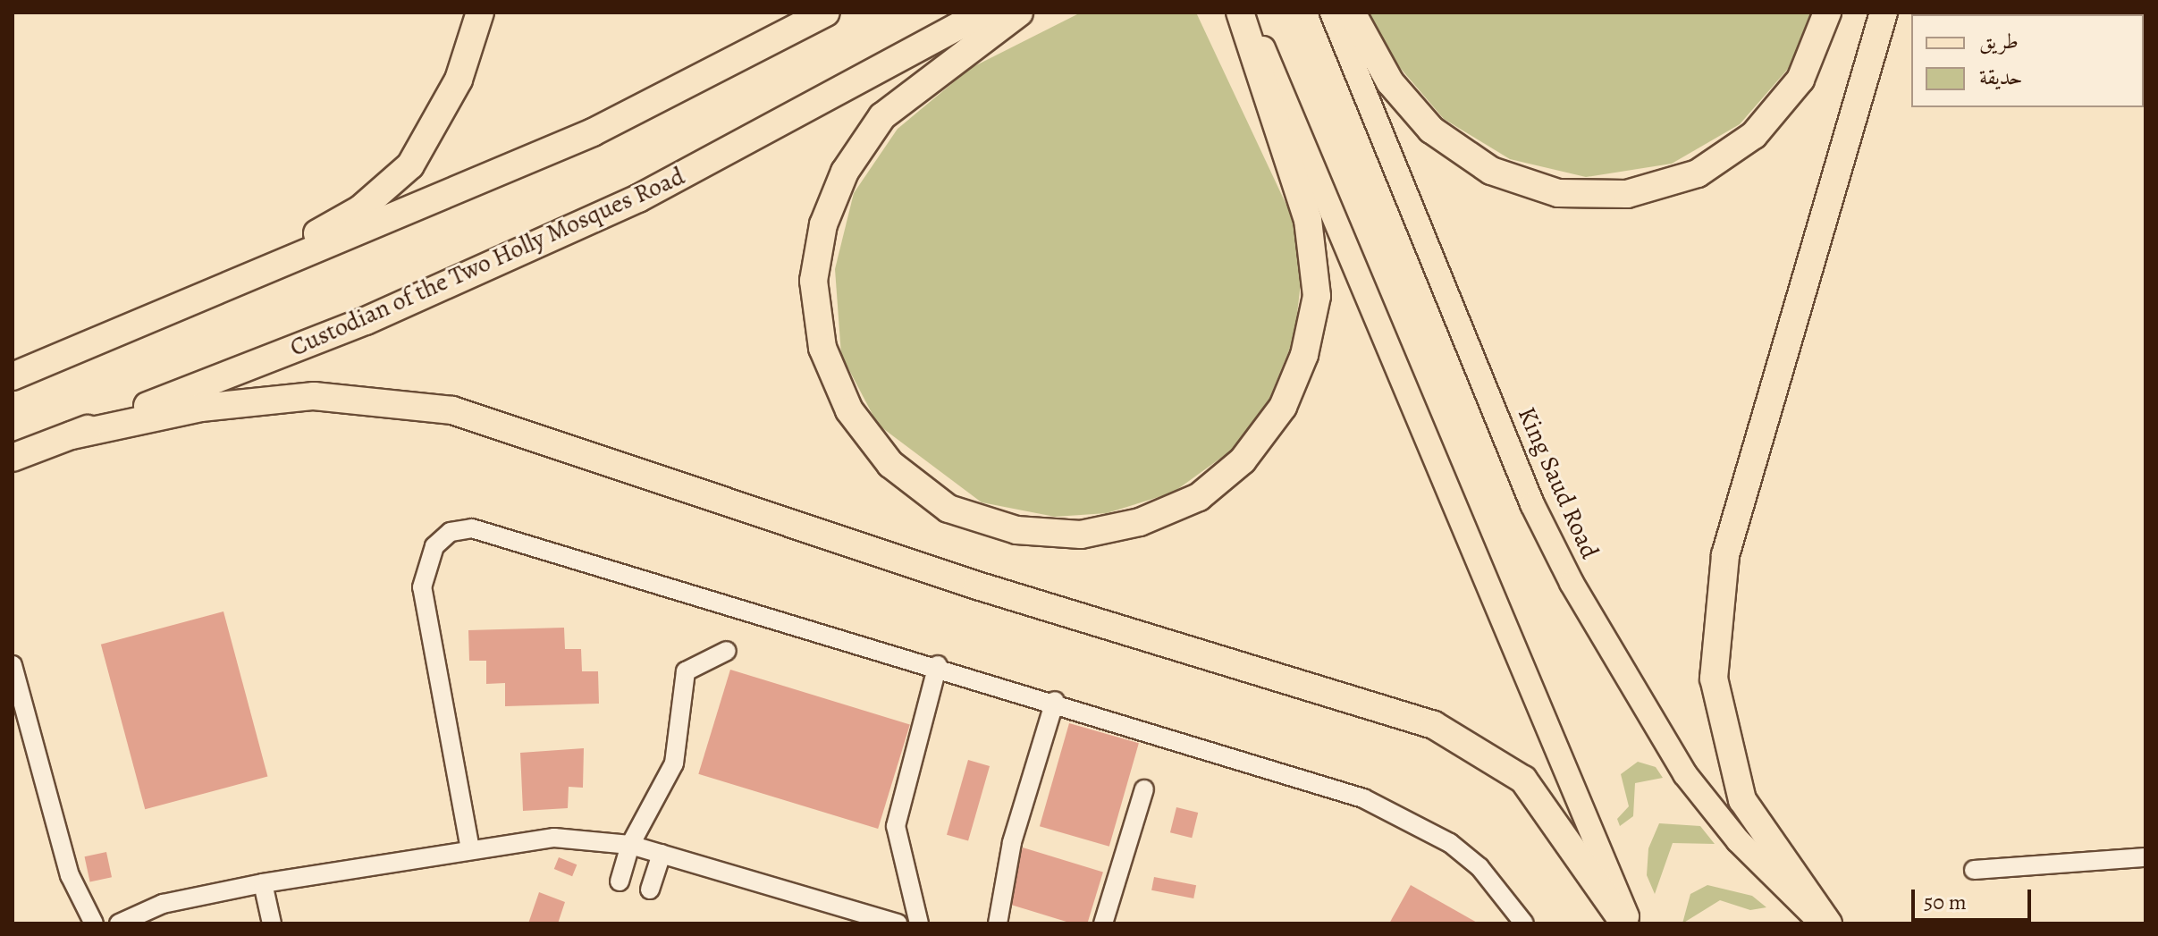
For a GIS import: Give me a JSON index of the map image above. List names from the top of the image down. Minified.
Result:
{"streets":{"highway":["Custodian of the Two Holly Mosques Road"],"main road":["King Saud Road"]},"legend":["طريق","حديقة"],"scale_bar":"50 m"}
